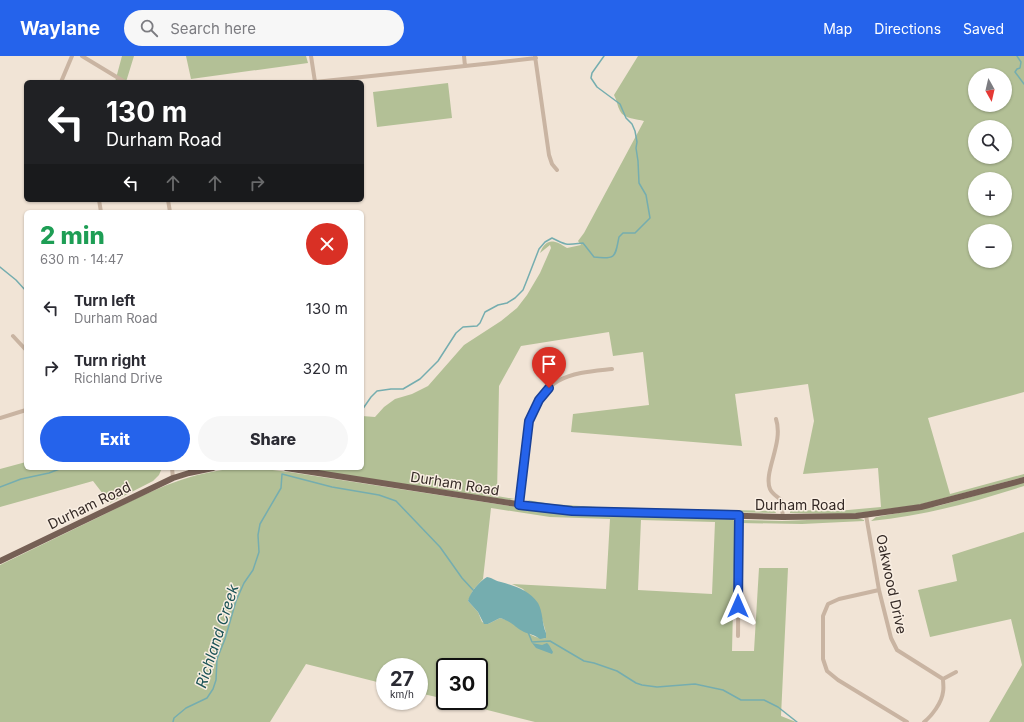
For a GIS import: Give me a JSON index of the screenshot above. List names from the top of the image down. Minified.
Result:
{"streets":{"main road":["Durham Road"],"street":["Oakwood Drive"]},"crossings":[["Durham Road","Oakwood Drive"]],"water":["Richland Creek"],"north":"bottom","page":{"header":"Waylane","search":"Search here","nav":["Map","Directions","Saved"],"map_buttons":["+","−"],"turn":["130 m","Durham Road"],"heading":["2 min","630 m · 14:47"],"list":[{"name":"Turn left","note":"Durham Road","value":"130 m"},{"name":"Turn right","note":"Richland Drive","value":"320 m"}],"buttons":["Exit","Share"],"speed":"27 km/h","limit":"30"}}
